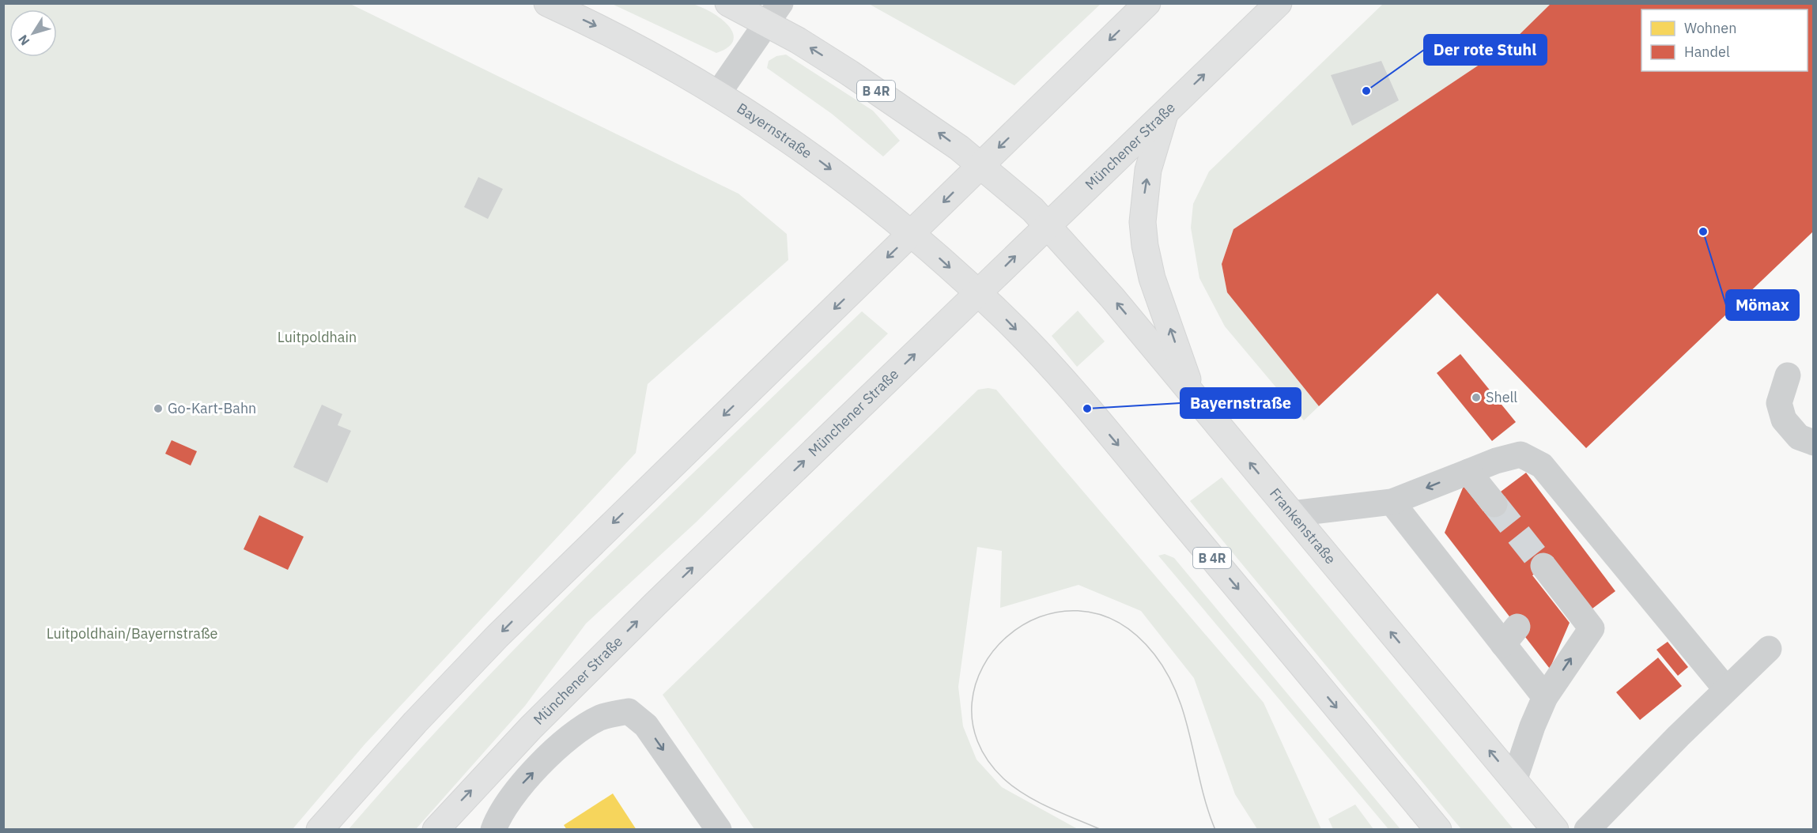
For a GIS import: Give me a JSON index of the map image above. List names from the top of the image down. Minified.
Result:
{"streets":{"main road":["B 4R","Bayernstraße","Münchener Straße","Frankenstraße"]},"crossings":[["B 4R","Bayernstraße"],["B 4R","Münchener Straße"],["B 4R","Frankenstraße"],["Bayernstraße","Münchener Straße"],["Münchener Straße","Frankenstraße"]],"parks":["Luitpoldhain","Luitpoldhain/Bayernstraße"],"places":["Der rote Stuhl","Mömax","Shell","Go-Kart-Bahn","Bayernstraße"],"legend":["Wohnen","Handel"],"north":"bottom left"}
